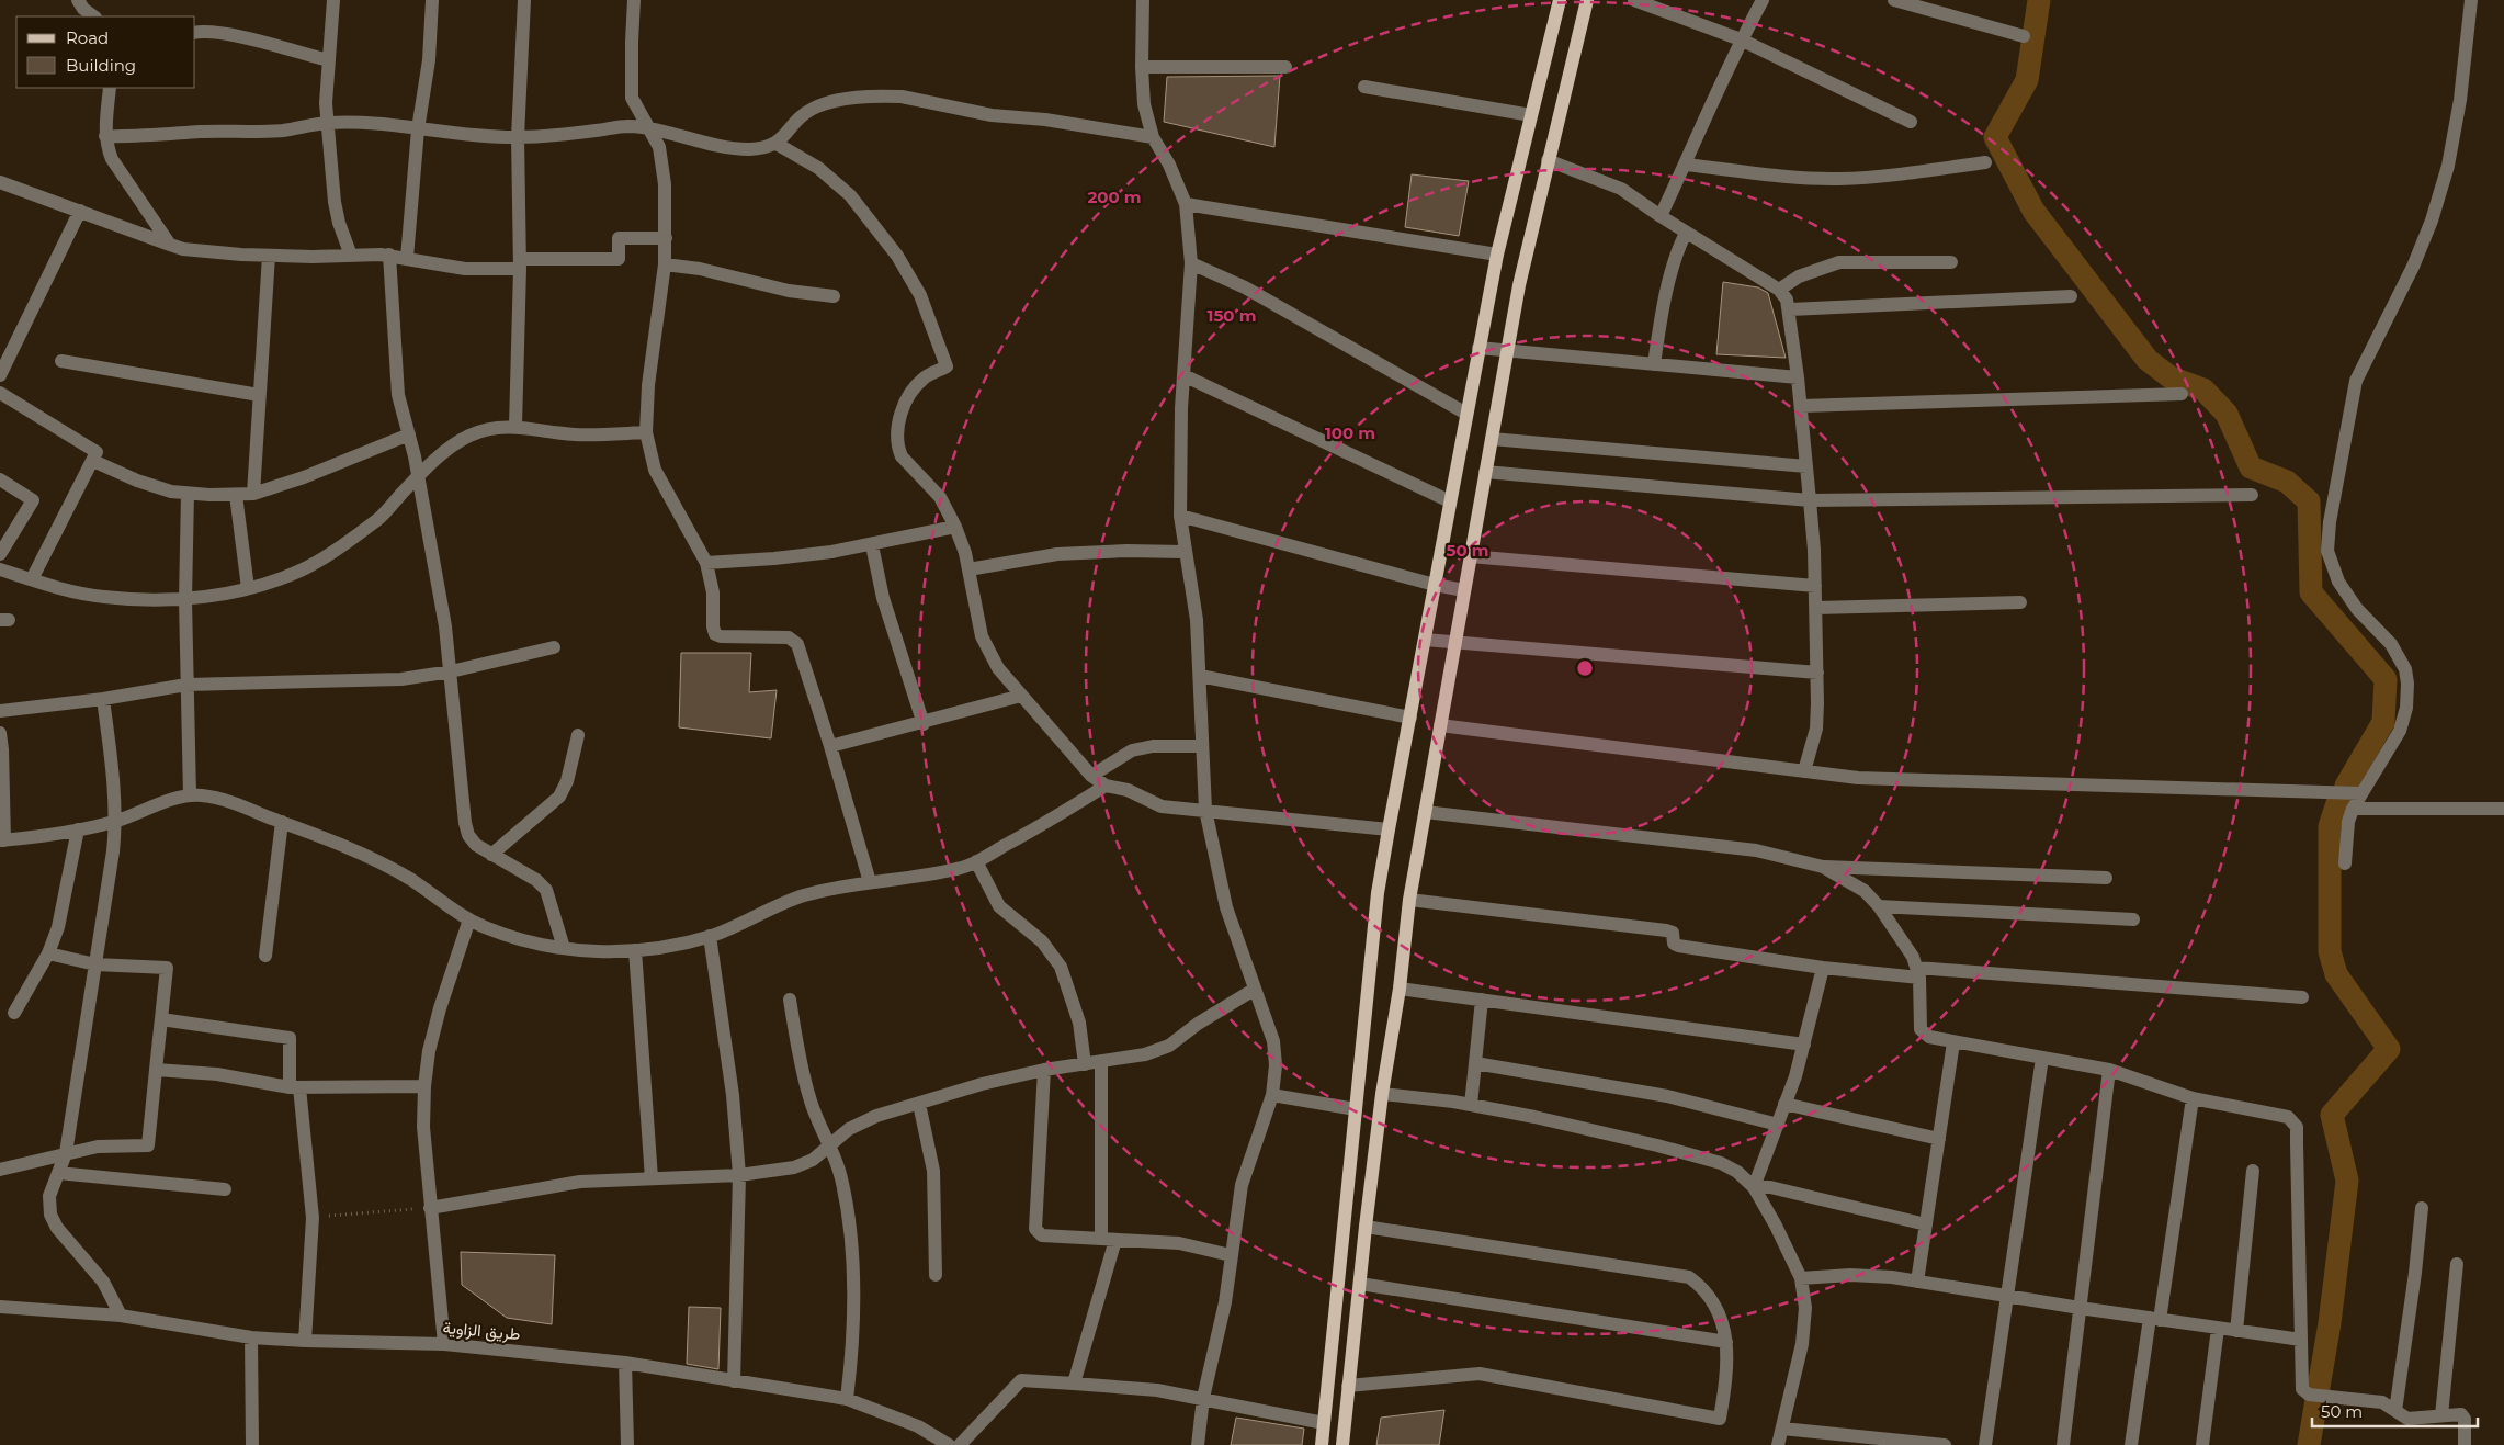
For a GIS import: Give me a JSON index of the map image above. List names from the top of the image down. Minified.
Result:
{"streets":{"street":["طريق الزاوية"]},"legend":["Road","Building"],"scale_bar":"50 m","rings":["200 m","150 m","100 m","50 m"]}
